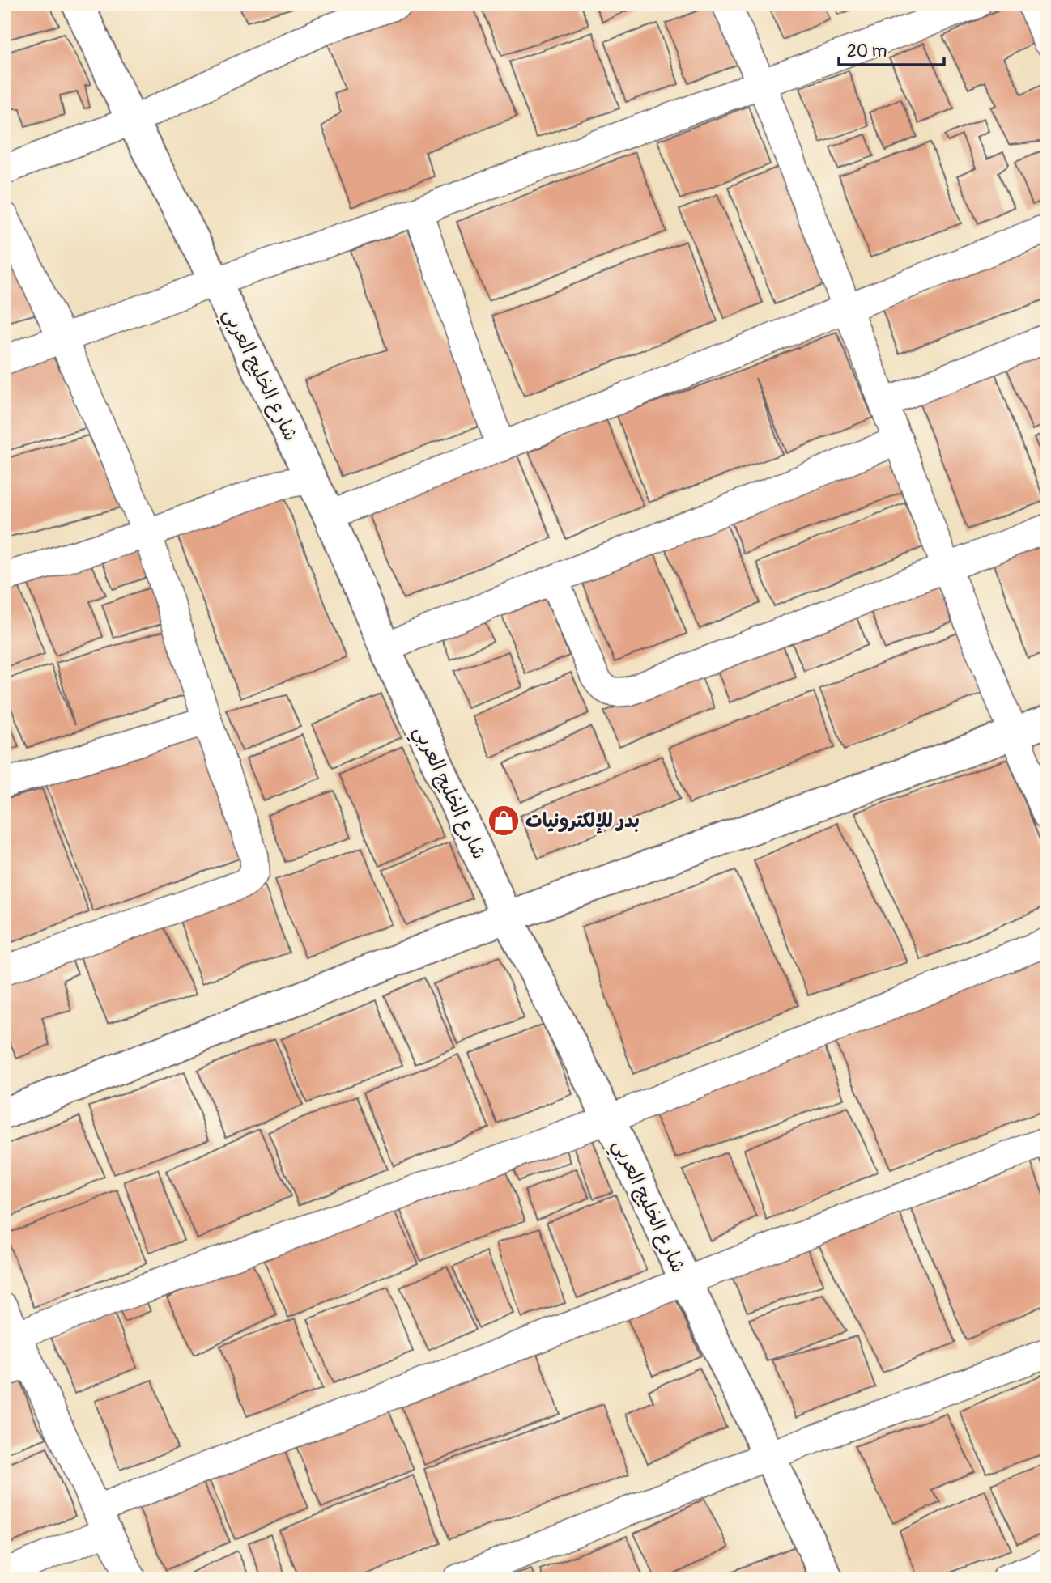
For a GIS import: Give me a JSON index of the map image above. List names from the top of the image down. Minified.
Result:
{"streets":{"main road":["شارع الخليج العربي"]},"places":{"shop":["بدر للإلكترونيات"]},"scale_bar":"20 m"}
